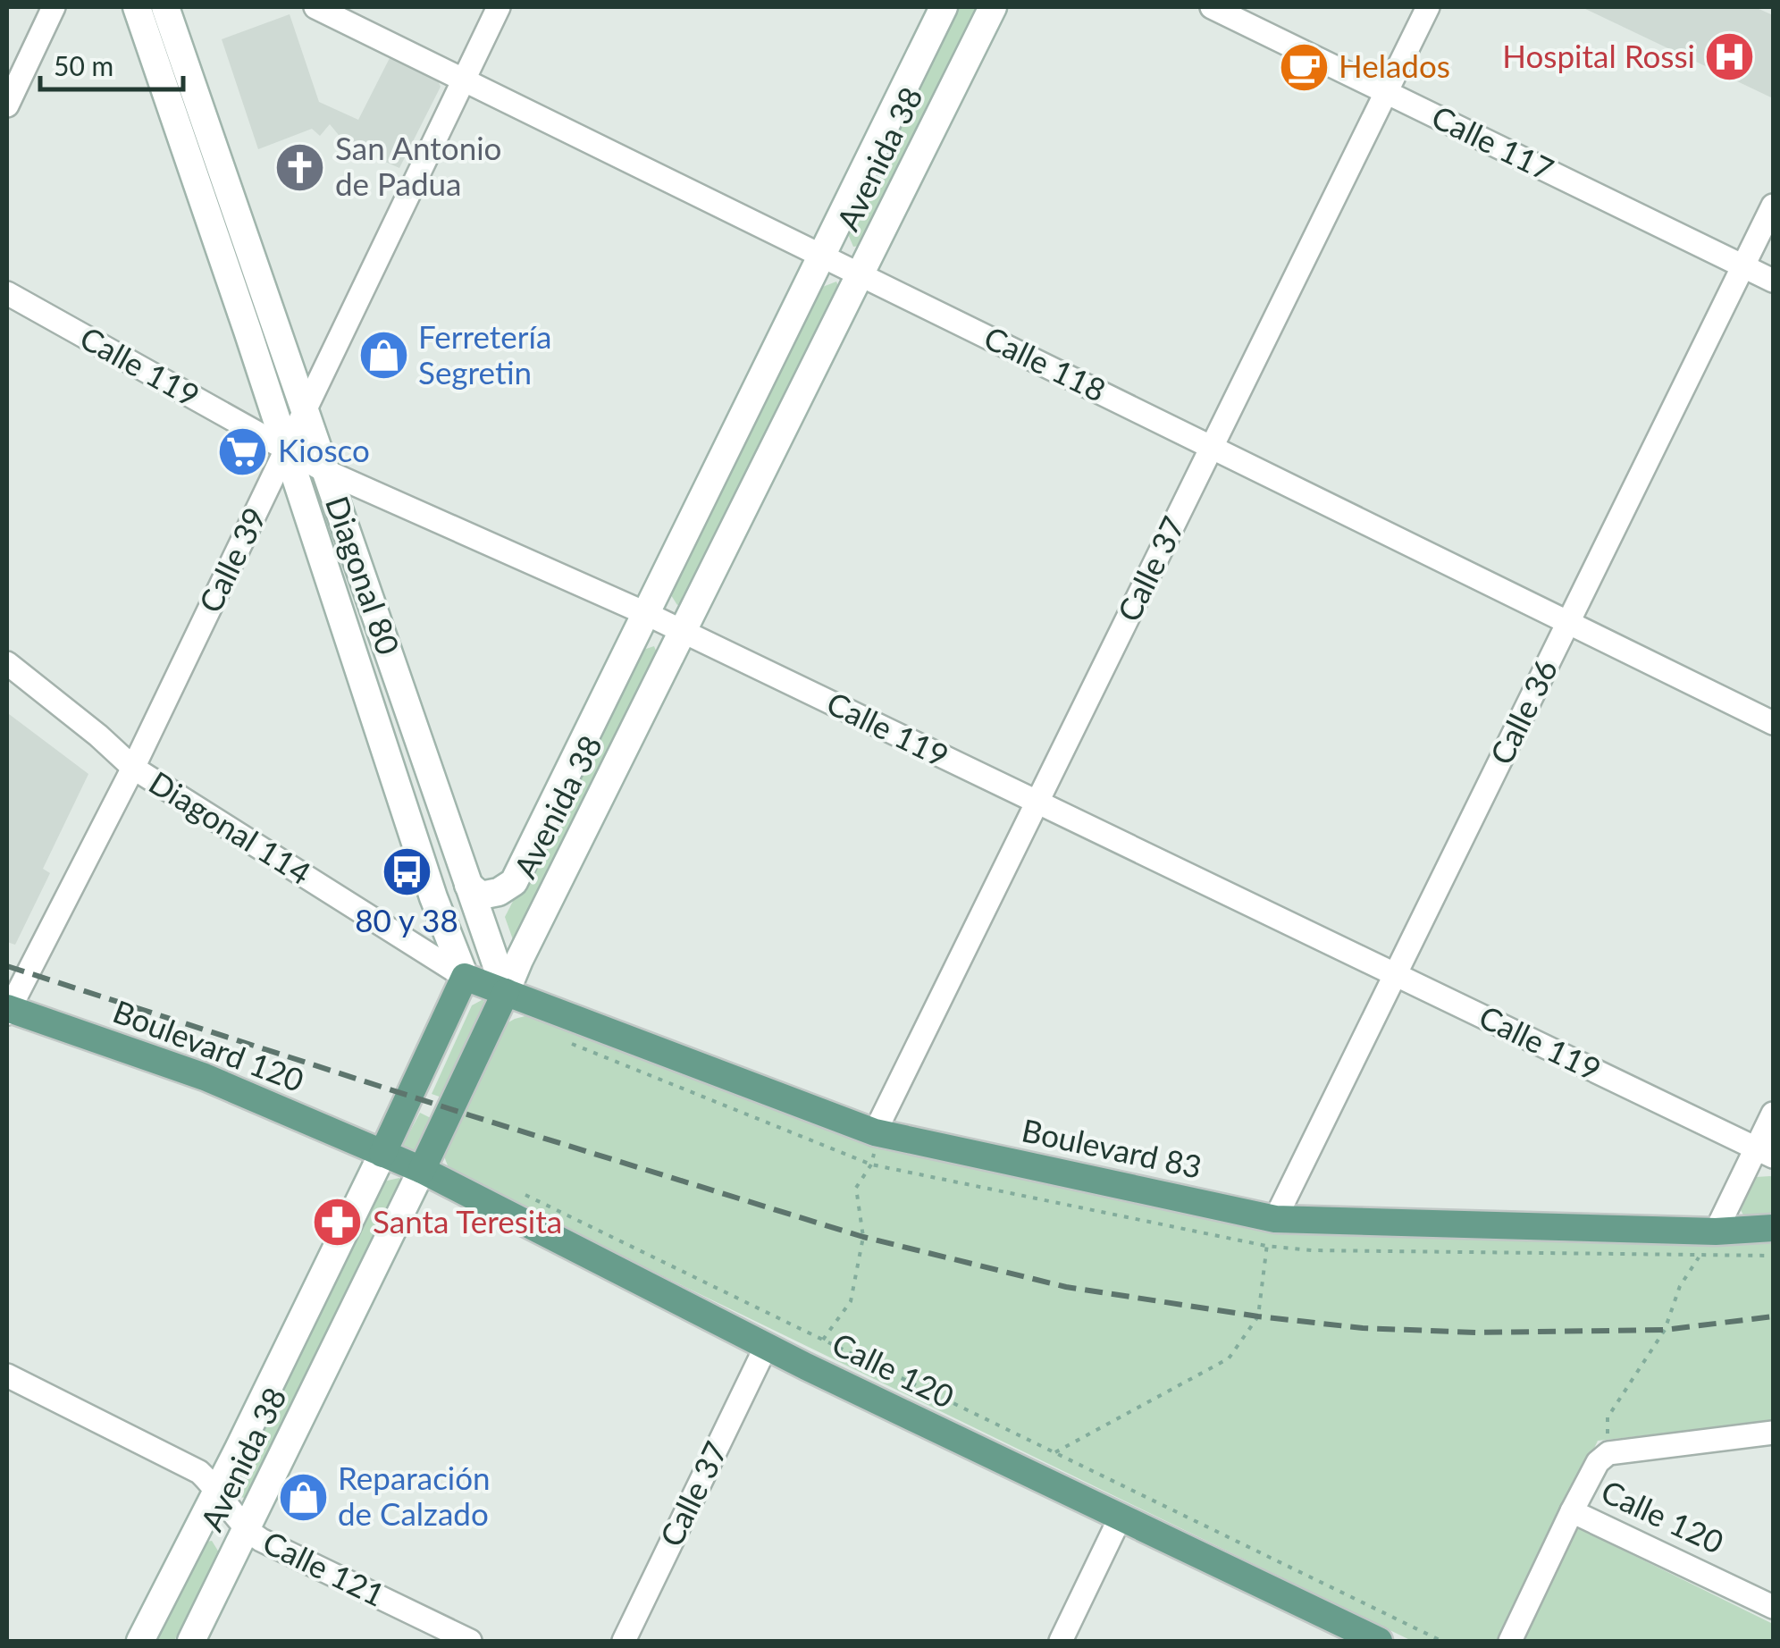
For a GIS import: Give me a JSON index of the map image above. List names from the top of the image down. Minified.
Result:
{"streets":{"main road":["Avenida 38","Diagonal 80","Boulevard 120","Boulevard 83","Calle 120"],"street":["Calle 117","Calle 118","Calle 119","Calle 39","Calle 37","Calle 36","Diagonal 114","Calle 121"]},"crossings":[["Calle 117","Calle 37"],["Calle 117","Calle 36"],["Avenida 38","Calle 118"],["Avenida 38","Calle 119"],["Avenida 38","Diagonal 80"],["Avenida 38","Diagonal 114"],["Avenida 38","Boulevard 120"],["Avenida 38","Boulevard 83"],["Avenida 38","Calle 120"],["Avenida 38","Calle 121"],["Calle 118","Calle 39"],["Calle 118","Calle 37"],["Calle 118","Calle 36"],["Calle 119","Calle 39"],["Calle 119","Calle 37"],["Calle 119","Diagonal 80"],["Calle 119","Calle 36"],["Calle 39","Diagonal 80"],["Calle 39","Diagonal 114"],["Calle 39","Boulevard 120"],["Calle 37","Boulevard 83"],["Calle 37","Calle 120"],["Diagonal 80","Diagonal 114"],["Diagonal 80","Boulevard 83"],["Calle 36","Boulevard 83"],["Diagonal 114","Boulevard 83"],["Boulevard 120","Calle 120"]],"places":{"hospital":["Hospital Rossi"],"cafe":["Helados"],"church":["San Antonio de Padua"],"shop":["Ferretería Segretin","Reparación de Calzado"],"supermarket":["Kiosco"],"bus stop":["80 y 38"],"pharmacy":["Santa Teresita"]},"scale_bar":"50 m"}
